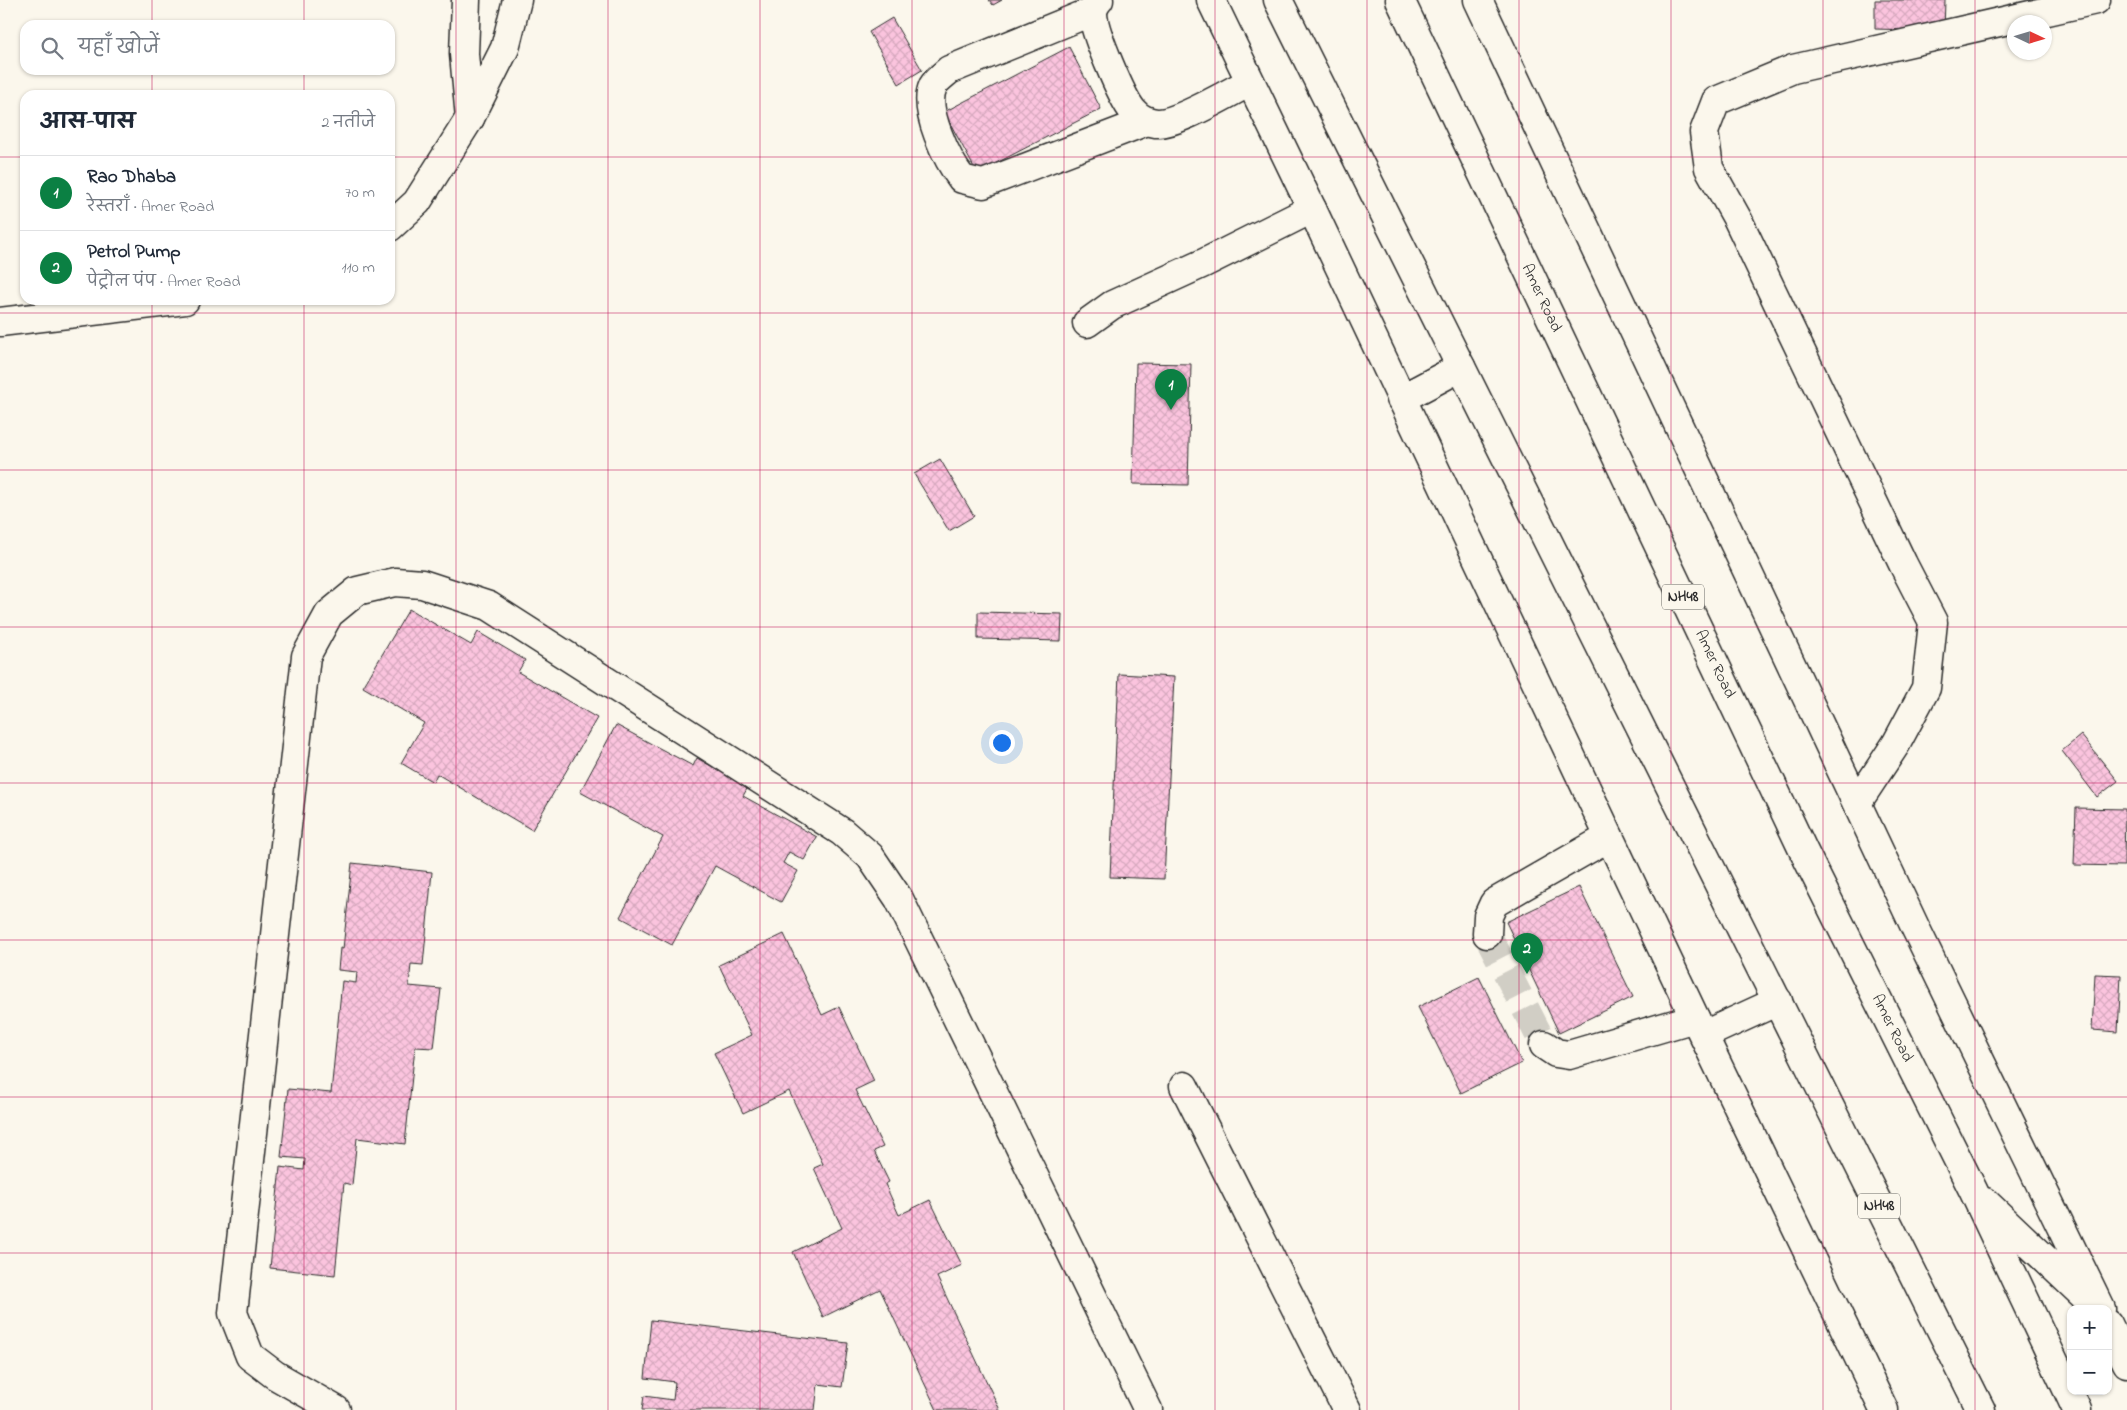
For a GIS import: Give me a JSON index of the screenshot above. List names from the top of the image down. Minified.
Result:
{"streets":{"main road":["Amer Road","NH48"]},"crossings":[["Amer Road","NH48"]],"north":"right","page":{"search":"यहाँ खोजें","heading":["आस-पास","2 नतीजे"],"list":[{"mark":"1","name":"Rao Dhaba","note":"रेस्तराँ · Amer Road","value":"70 m"},{"mark":"2","name":"Petrol Pump","note":"पेट्रोल पंप · Amer Road","value":"110 m"}],"pins":["1","2"],"map_buttons":["+","−"]}}
